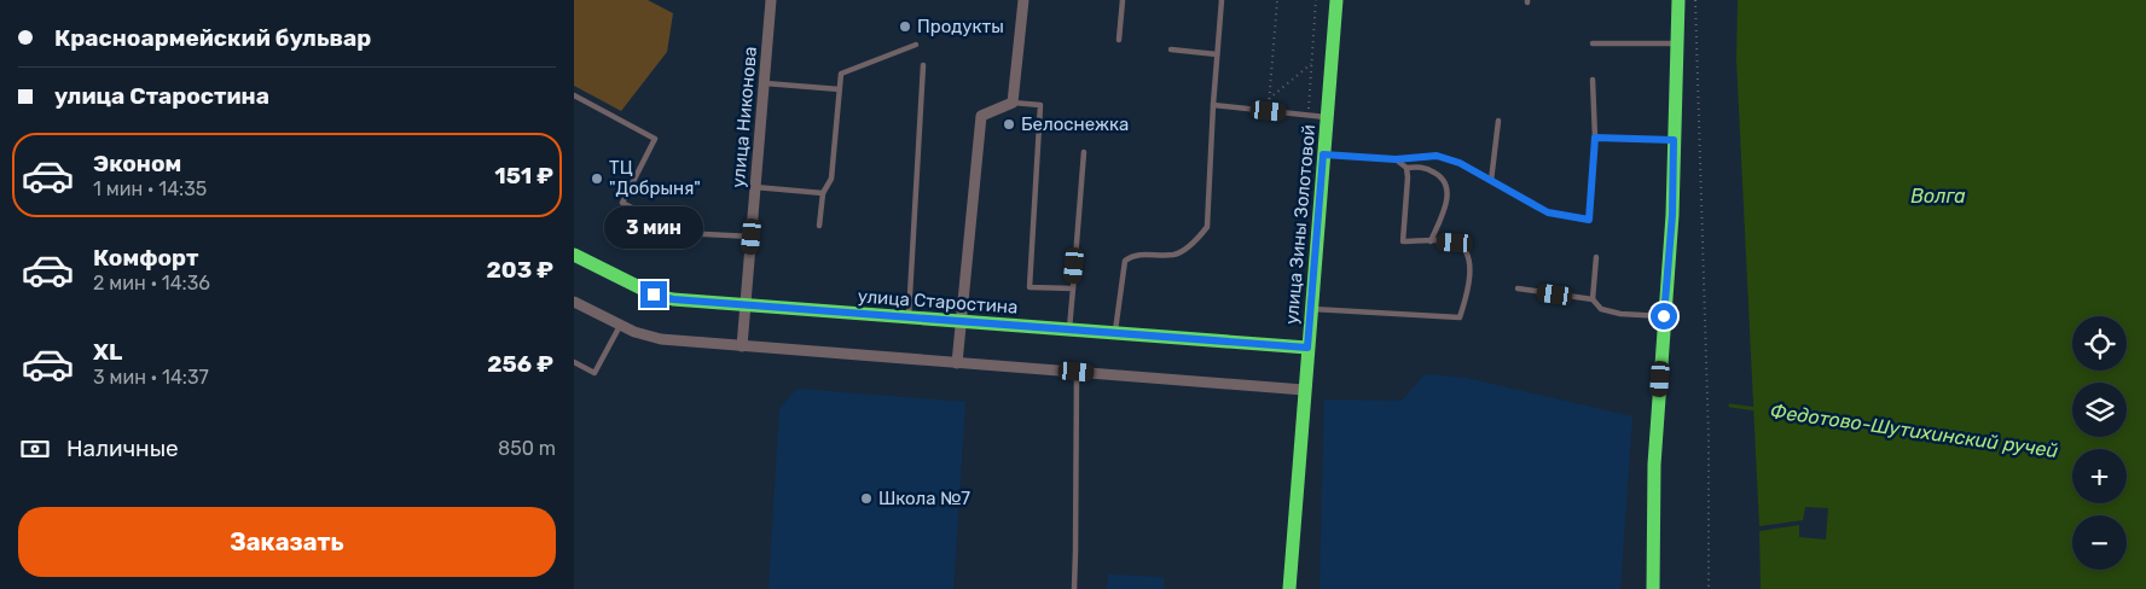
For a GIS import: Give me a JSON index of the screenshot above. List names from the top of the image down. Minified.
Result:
{"streets":{"street":["улица Никонова","улица Зины Золотовой","улица Старостина"]},"crossings":[["улица Никонова","улица Старостина"],["улица Зины Золотовой","улица Старостина"]],"water":["Волга","Федотово-Шутихинский ручей"],"places":["Продукты","Белоснежка","ТЦ \"Добрыня\"","Школа №7"],"page":{"banner":["Красноармейский бульвар","улица Старостина"],"list":[{"name":"Эконом","note":"1 мин · 14:35","value":"151 ₽"},{"name":"Комфорт","note":"2 мин · 14:36","value":"203 ₽"},{"name":"XL","note":"3 мин · 14:37","value":"256 ₽"}],"bubble":"3 мин","map_buttons":["+","−"],"pay":["Наличные","850 m"],"buttons":"Заказать"}}
